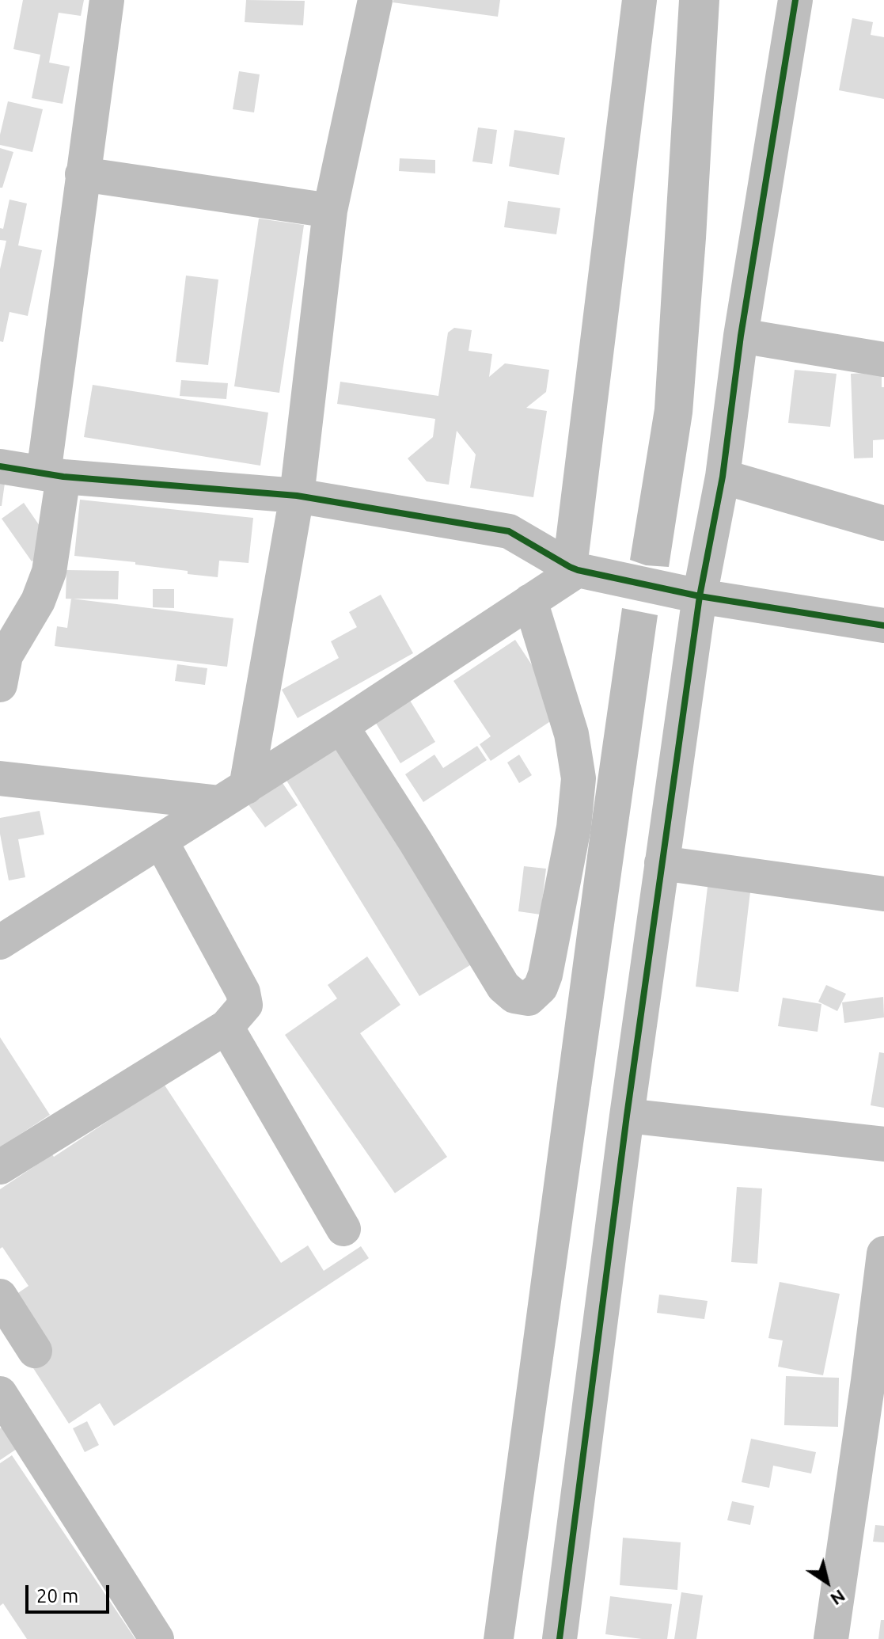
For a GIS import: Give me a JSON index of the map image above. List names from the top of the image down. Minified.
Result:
{"scale_bar":"20 m","north":"bottom right"}
